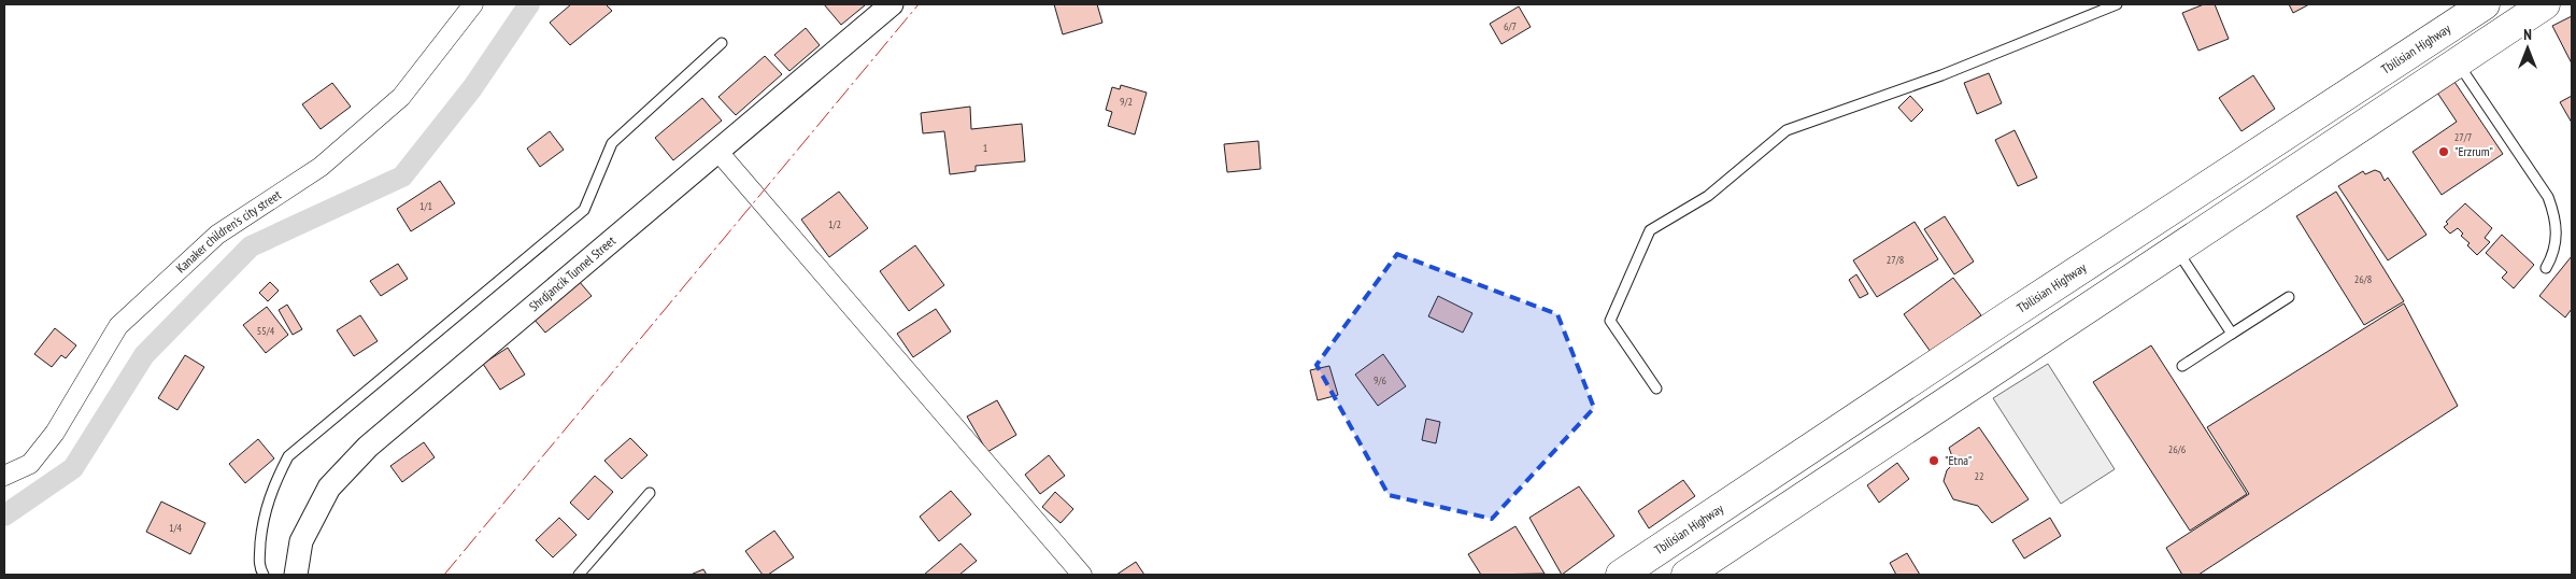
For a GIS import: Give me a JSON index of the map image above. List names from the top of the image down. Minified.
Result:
{"streets":{"main road":["Tbilisian Highway"],"street":["Kanaker children's city street","Shrdjancik Tunnel Street"]},"places":["\"Erzrum\"","\"Etna\""],"house_numbers":["6/7","9/2","27/7","1","1/1","1/2","27/8","26/8","55/4","9/6","26/6","22","1/4"],"north":"top"}
